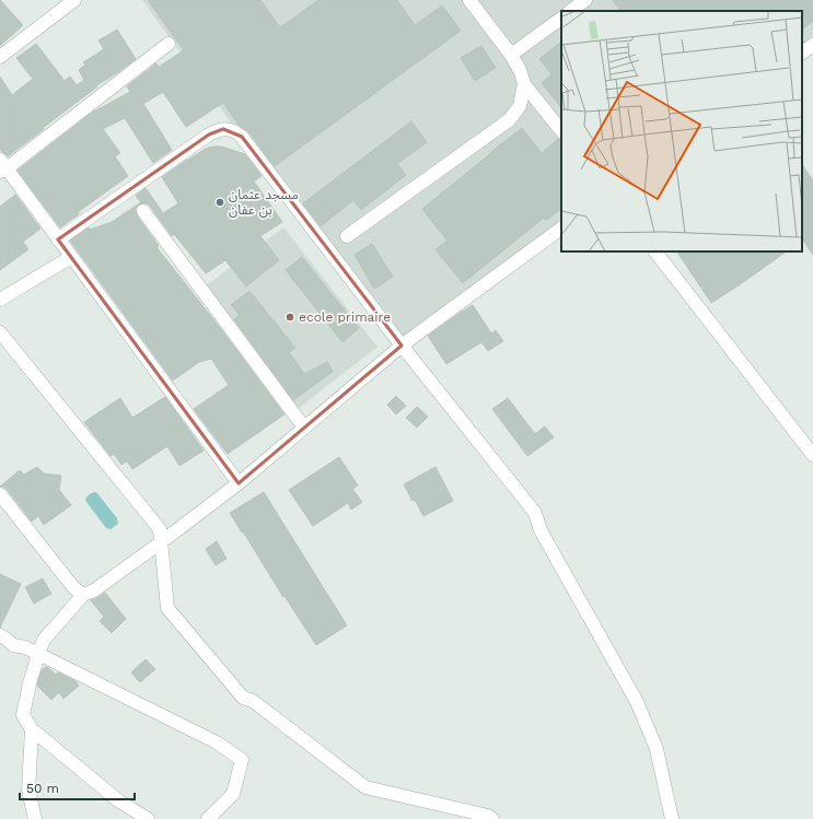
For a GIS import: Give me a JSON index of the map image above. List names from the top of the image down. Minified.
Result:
{"places":["مسجد عثمان بن عفان","ecole primaire"],"scale_bar":"50 m"}
